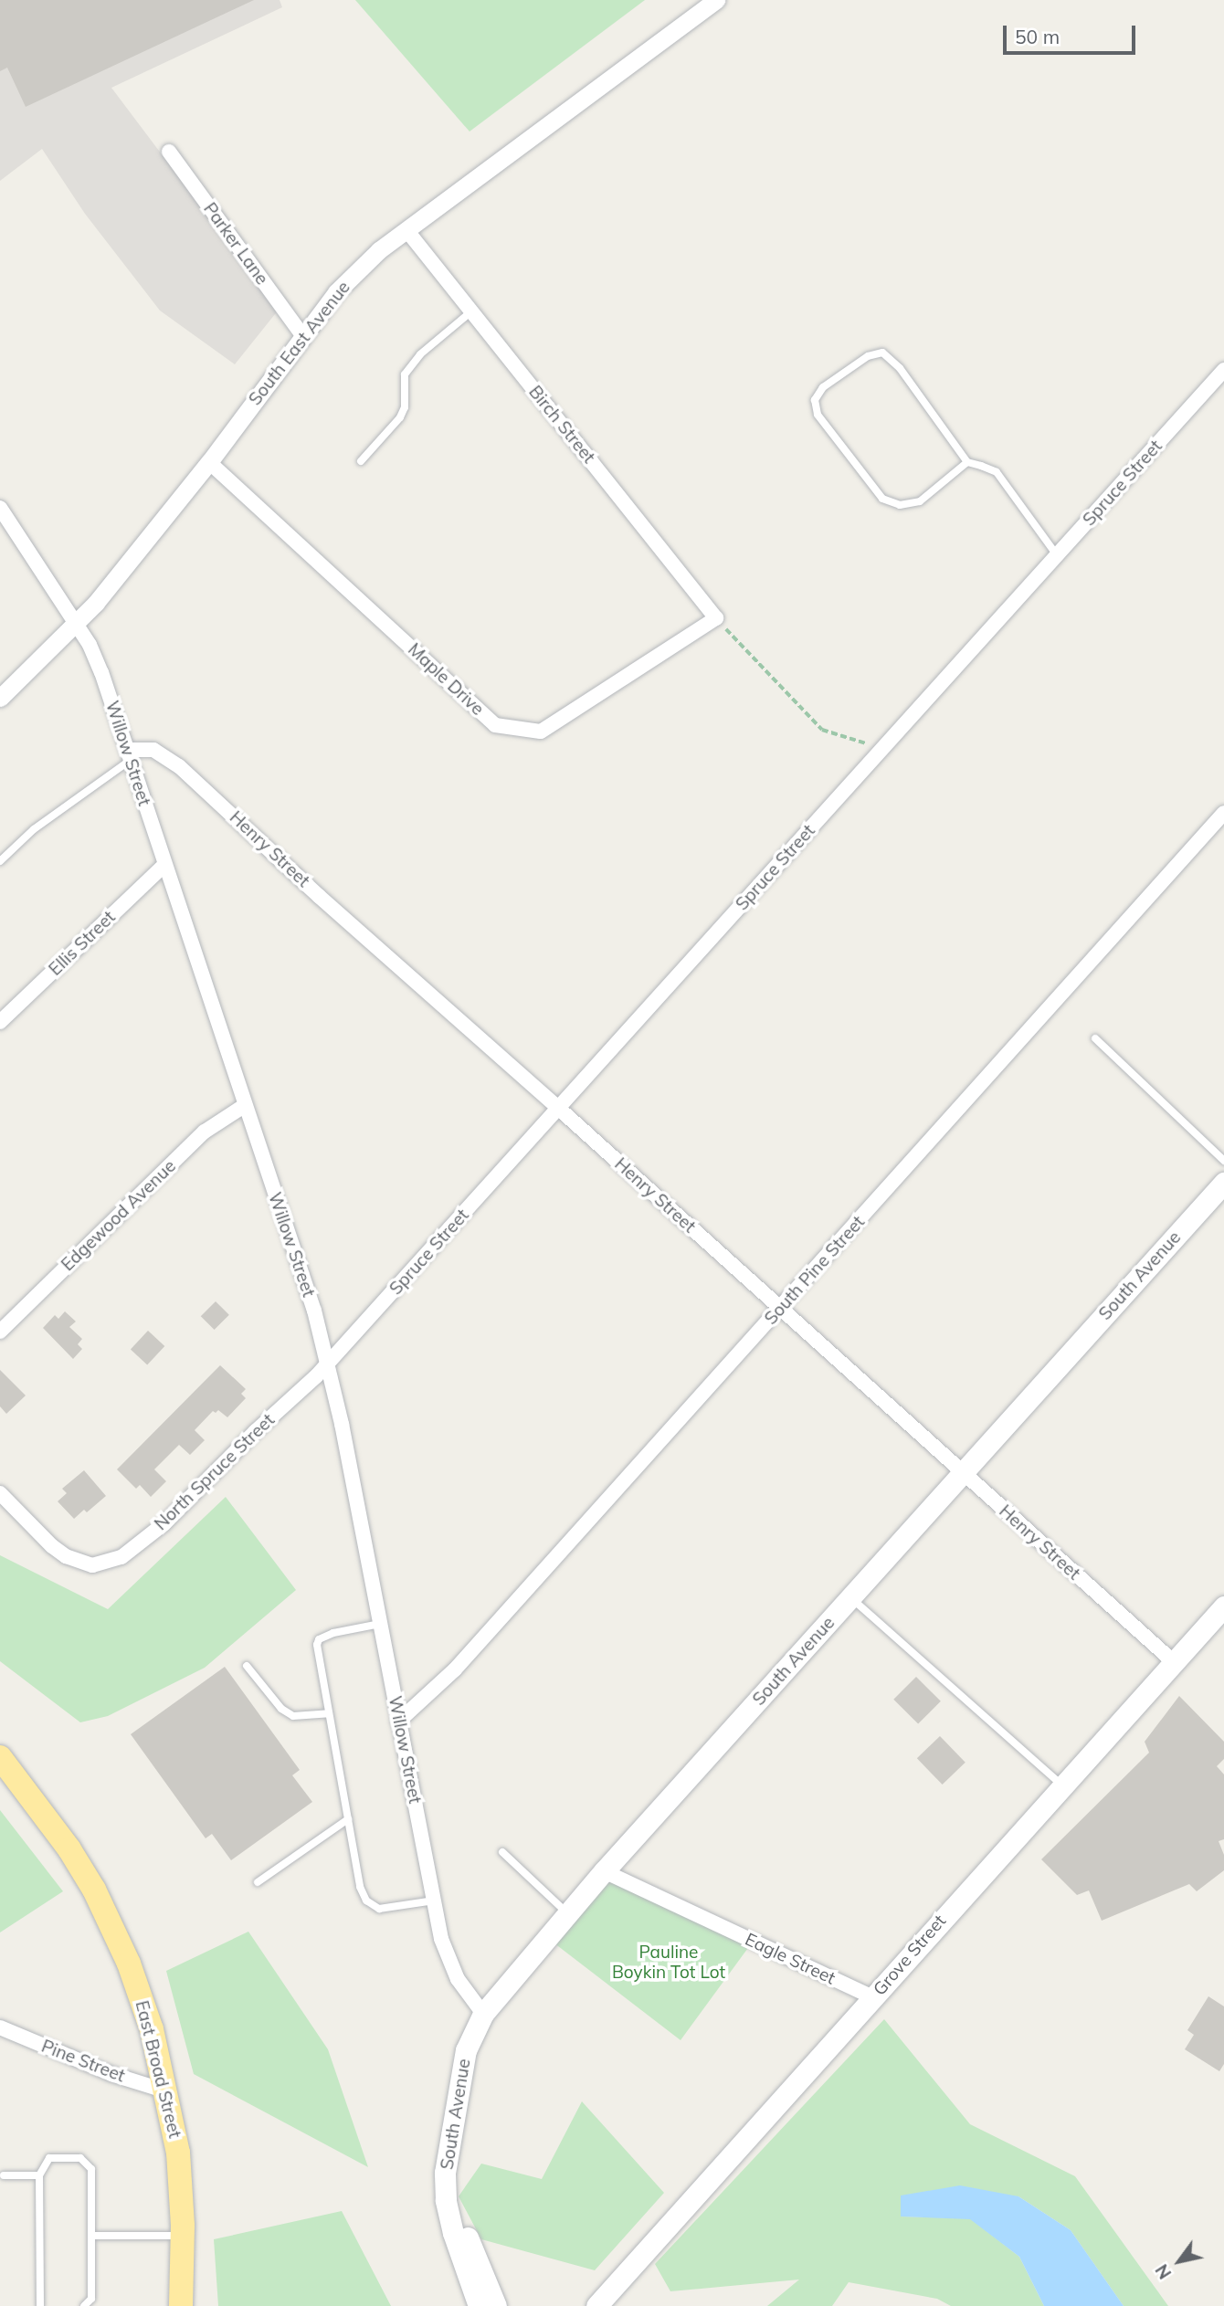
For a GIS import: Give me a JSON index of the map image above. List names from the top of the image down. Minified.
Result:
{"streets":{"highway":["East Broad Street"],"main road":["South Avenue","Grove Street"],"street":["Parker Lane","South East Avenue","Birch Street","Spruce Street","Maple Drive","Willow Street","Henry Street","Ellis Street","Edgewood Avenue","South Pine Street","North Spruce Street","Eagle Street","Pine Street"]},"crossings":[["Parker Lane","South East Avenue"],["South East Avenue","Birch Street"],["South East Avenue","Maple Drive"],["South East Avenue","Willow Street"],["Birch Street","Maple Drive"],["Spruce Street","Willow Street"],["Spruce Street","Henry Street"],["Spruce Street","North Spruce Street"],["Willow Street","Henry Street"],["Willow Street","Ellis Street"],["Willow Street","Edgewood Avenue"],["Willow Street","South Pine Street"],["Willow Street","South Avenue"],["Willow Street","North Spruce Street"],["Henry Street","South Pine Street"],["Henry Street","South Avenue"],["Henry Street","Grove Street"],["South Avenue","Eagle Street"],["Grove Street","Eagle Street"],["Pine Street","East Broad Street"]],"parks":["Pauline Boykin Tot Lot"],"scale_bar":"50 m","north":"bottom left"}
